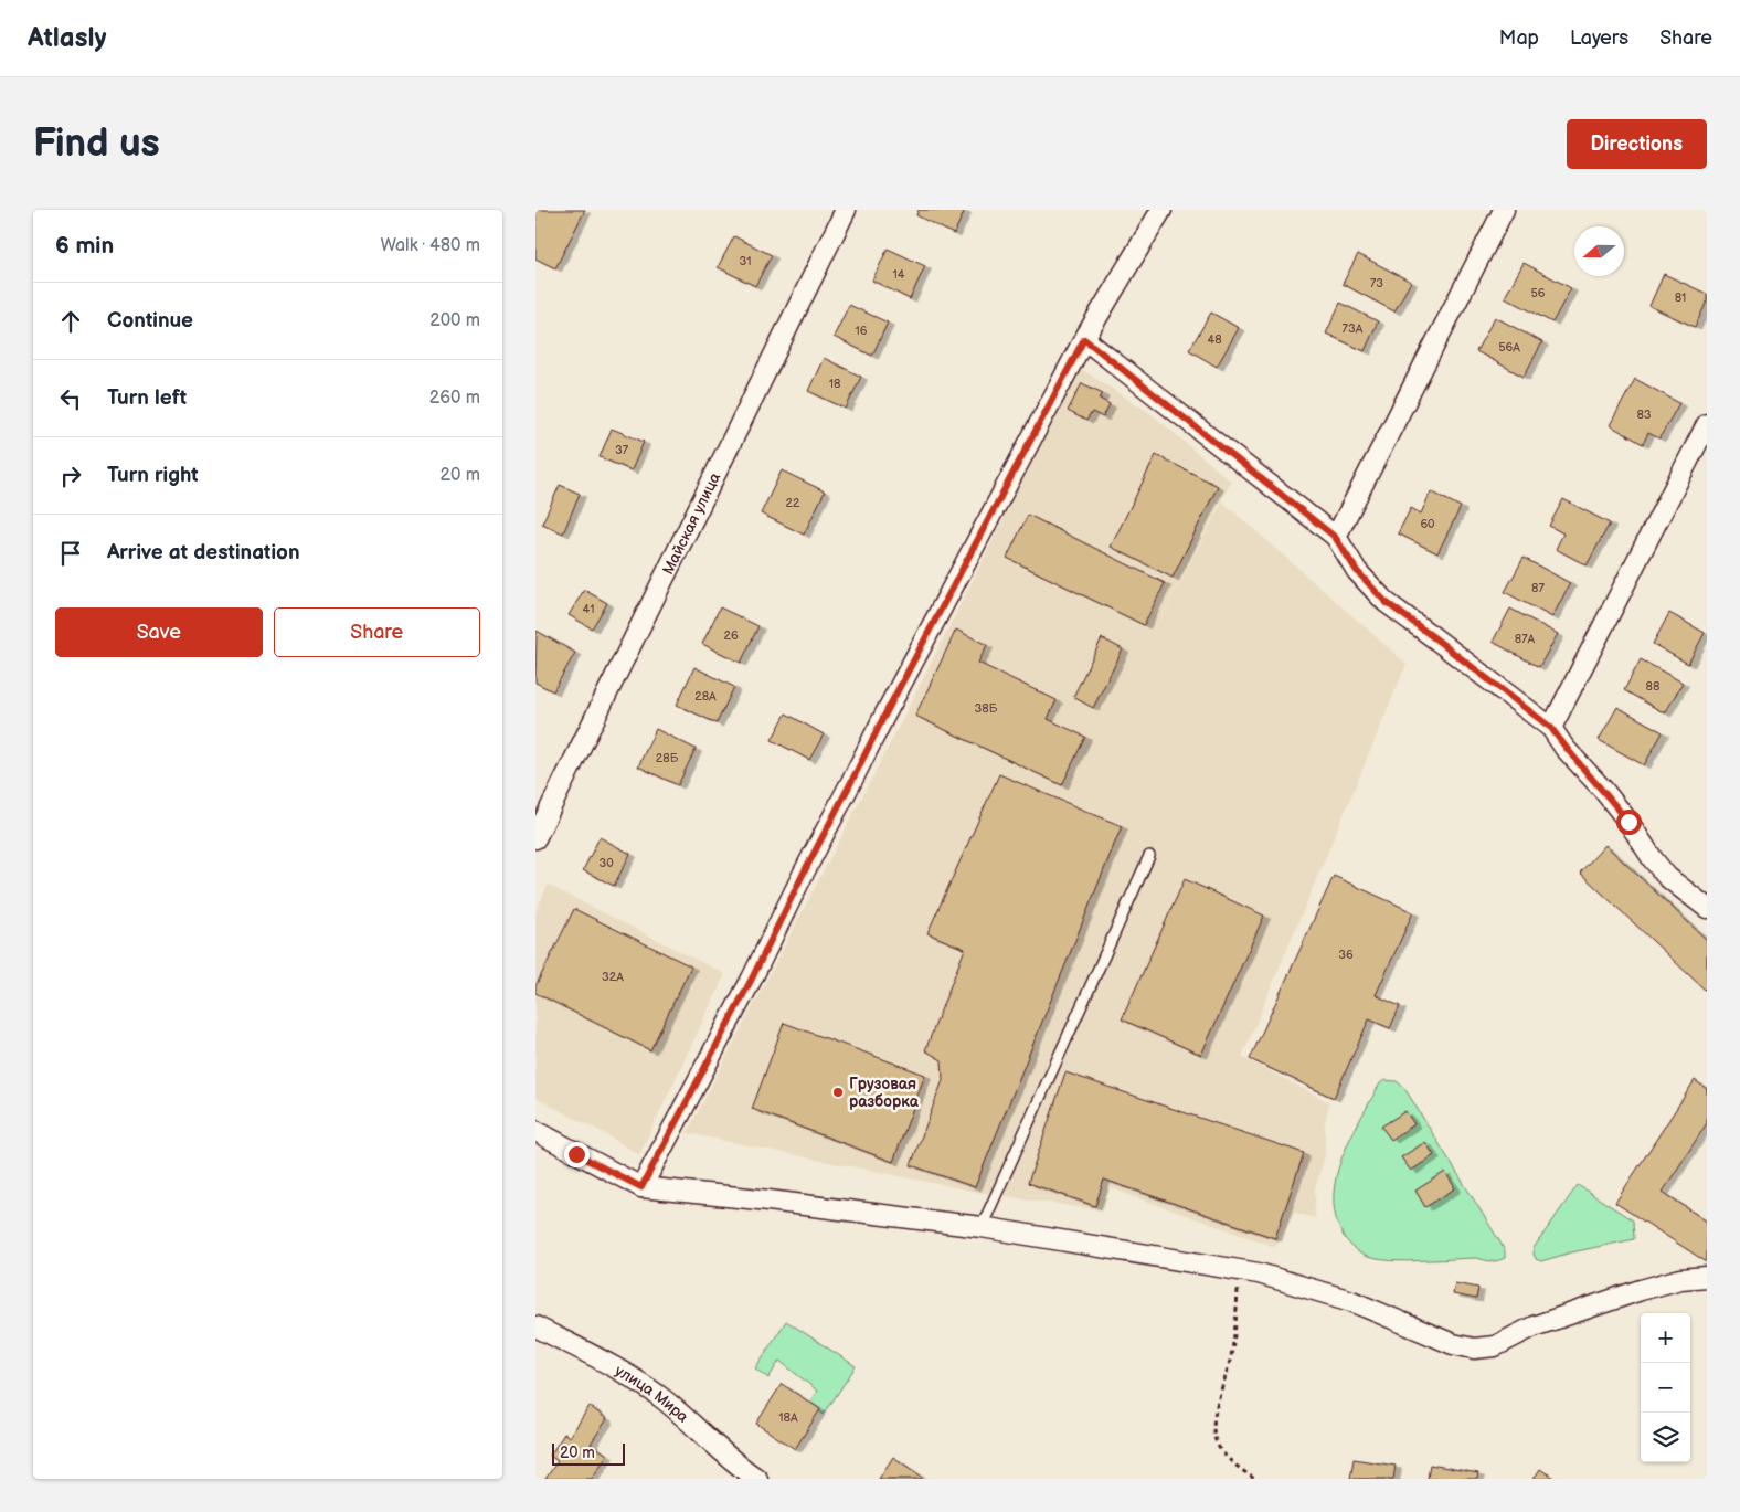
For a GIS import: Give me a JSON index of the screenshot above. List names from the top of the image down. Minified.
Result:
{"streets":{"street":["Майская улица","улица Мира"]},"places":["Грузовая разборка"],"house_numbers":["31","14","73","56","81","73А","16","48","56А","18","83","37","22","60","87","41","26","87А","88","28А","38Б","28Б","30","36","32А","18А"],"scale_bar":"20 m","north":"left","page":{"header":"Atlasly","nav":["Map","Layers","Share"],"buttons":["Directions",["Save","Share"]],"title":"Find us","heading":["6 min","Walk · 480 m"],"list":[["Continue","200 m"],["Turn left","260 m"],["Turn right","20 m"],"Arrive at destination"],"map_buttons":["+","−"],"scale":"20 m"}}
